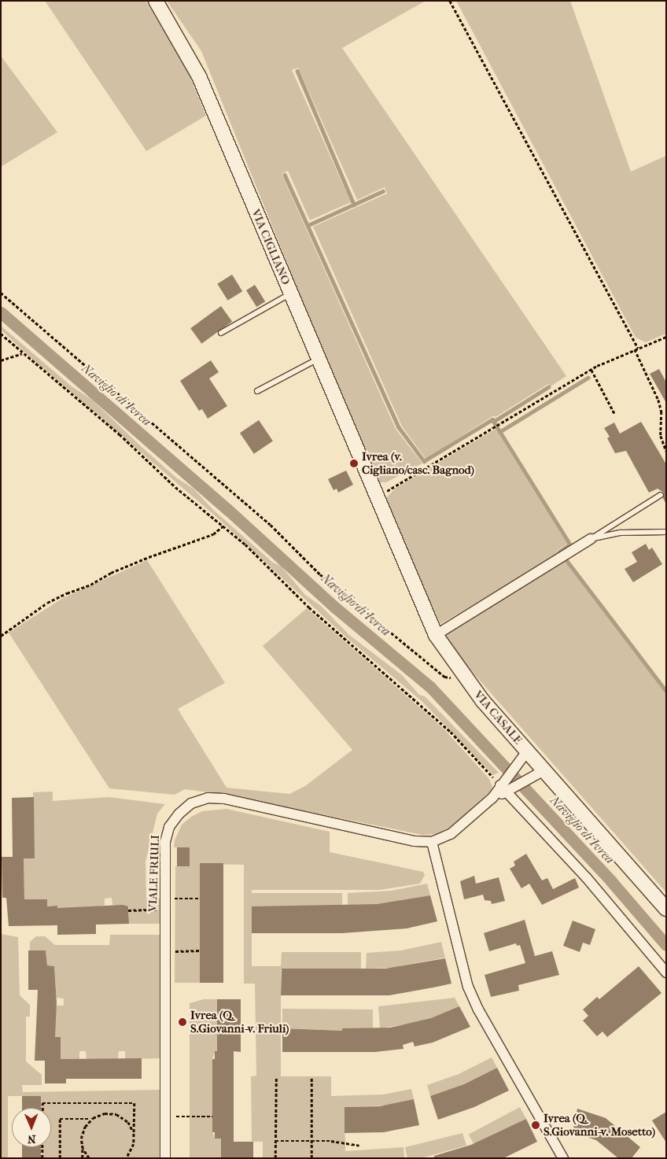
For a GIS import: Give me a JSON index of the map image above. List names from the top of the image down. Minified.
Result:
{"streets":{"main road":["VIA CIGLIANO","VIA CASALE"],"street":["VIALE FRIULI"]},"crossings":[["VIA CIGLIANO","VIA CASALE"],["VIA CASALE","VIALE FRIULI"]],"water":["Naviglio di Ivrea"],"places":["Ivrea (v. Cigliano/casc. Bagnod)","Ivrea (Q. S.Giovanni-v. Friuli)","Ivrea (Q. S.Giovanni-v. Mosetto)"],"north":"bottom"}
